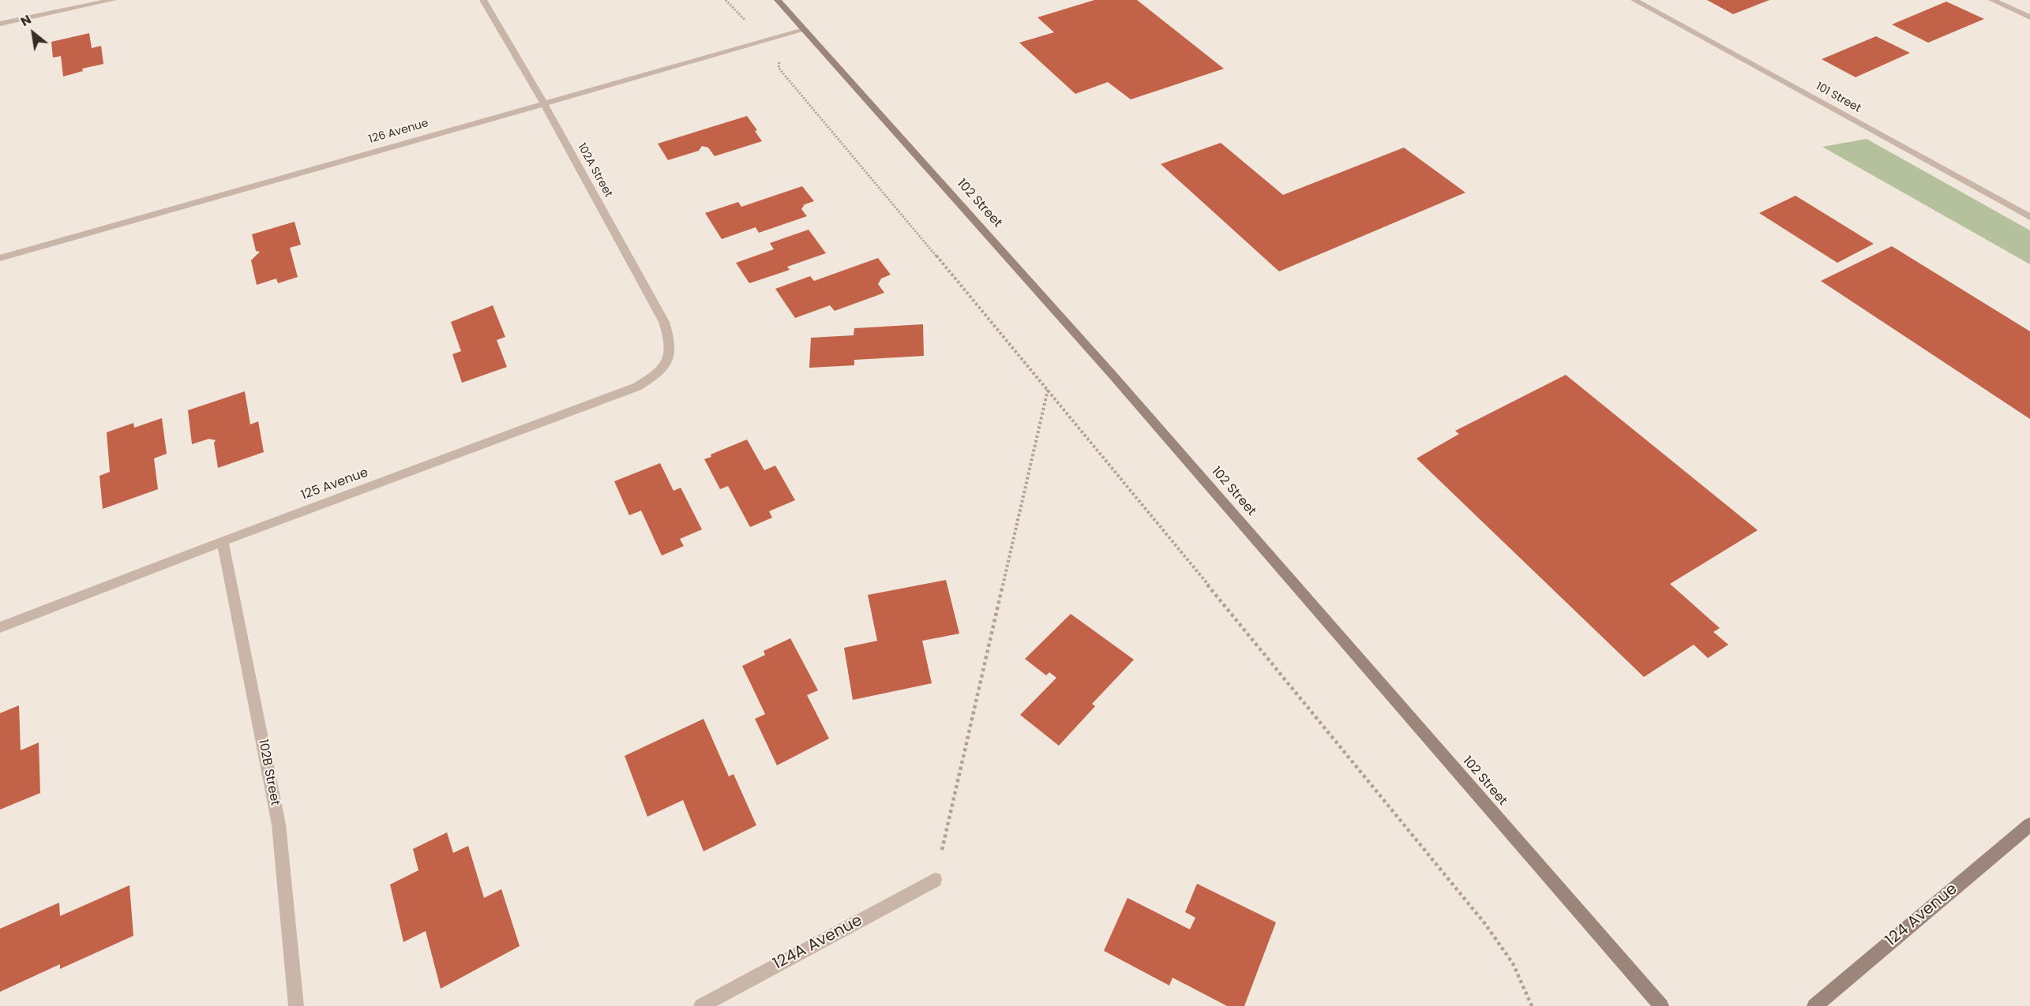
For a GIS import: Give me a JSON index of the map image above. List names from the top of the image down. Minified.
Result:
{"streets":{"street":["101 Street","126 Avenue","102A Street","102 Street","125 Avenue","102B Street","124 Avenue","124A Avenue"]},"crossings":[["126 Avenue","102A Street"],["126 Avenue","102 Street"],["102A Street","125 Avenue"],["125 Avenue","102B Street"]],"north":"top left"}
